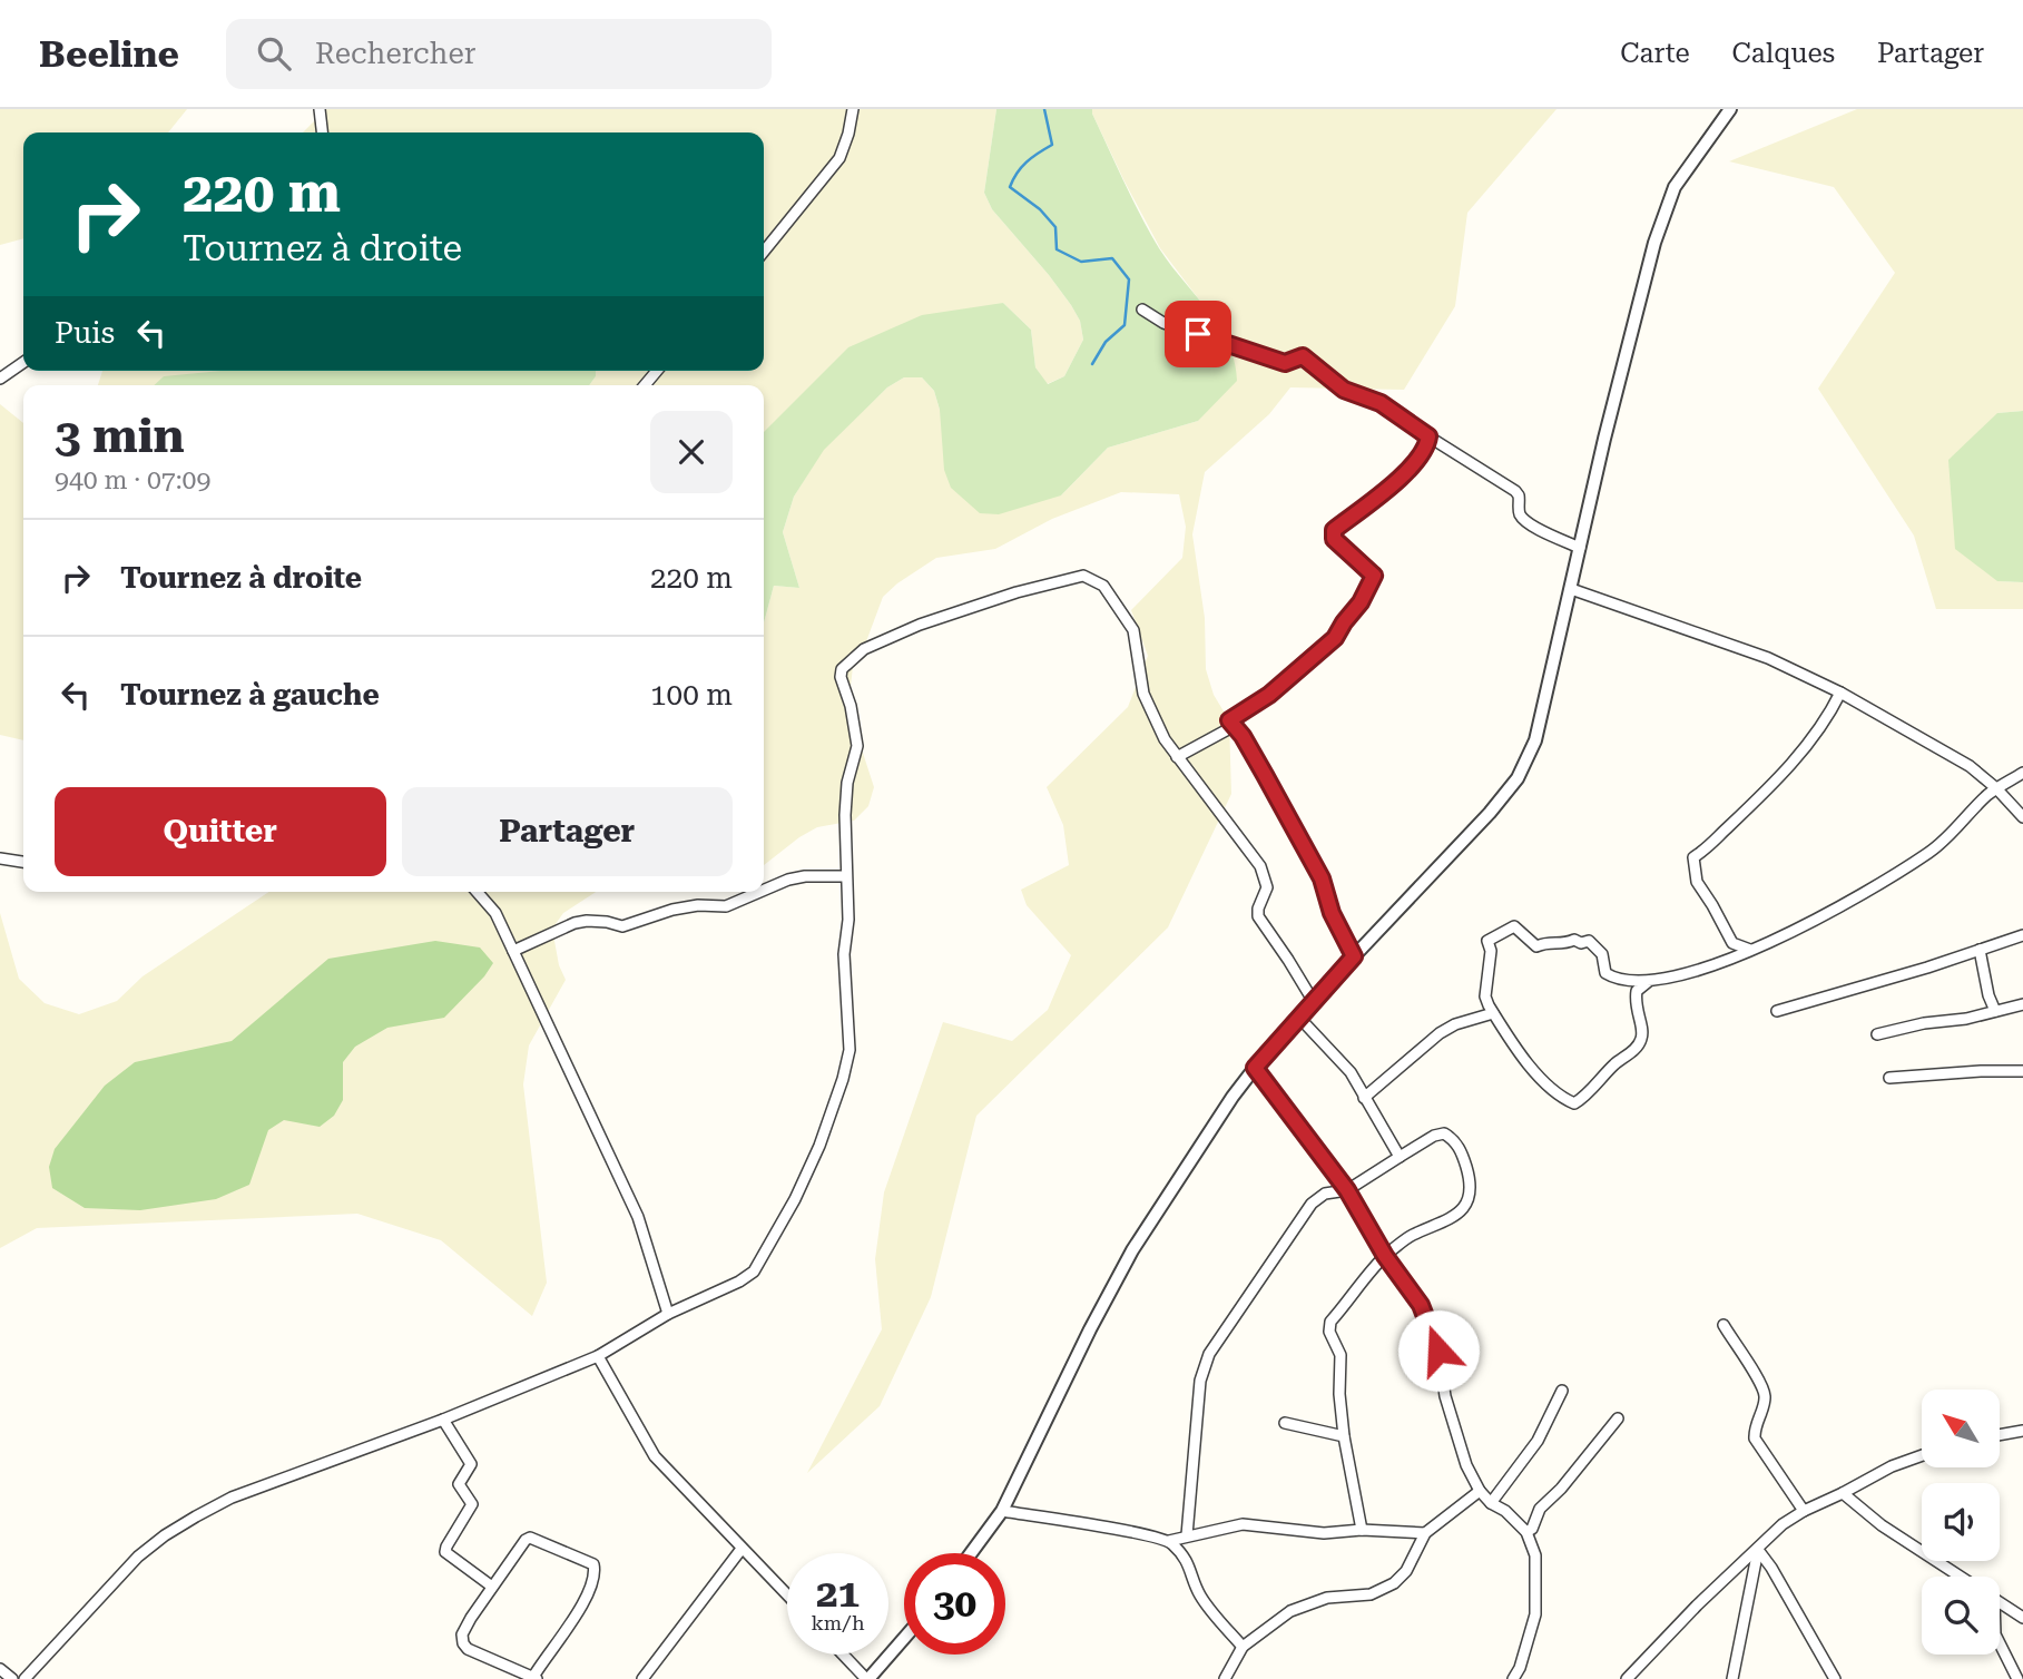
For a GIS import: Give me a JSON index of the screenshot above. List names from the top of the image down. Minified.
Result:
{"north":"top left","page":{"header":"Beeline","search":"Rechercher","nav":["Carte","Calques","Partager"],"turn":["220 m","Tournez à droite"],"then":"Puis","heading":["3 min","940 m · 07:09"],"list":[{"name":"Tournez à droite","value":"220 m"},{"name":"Tournez à gauche","value":"100 m"}],"buttons":["Quitter","Partager"],"speed":"21 km/h","limit":"30"}}
